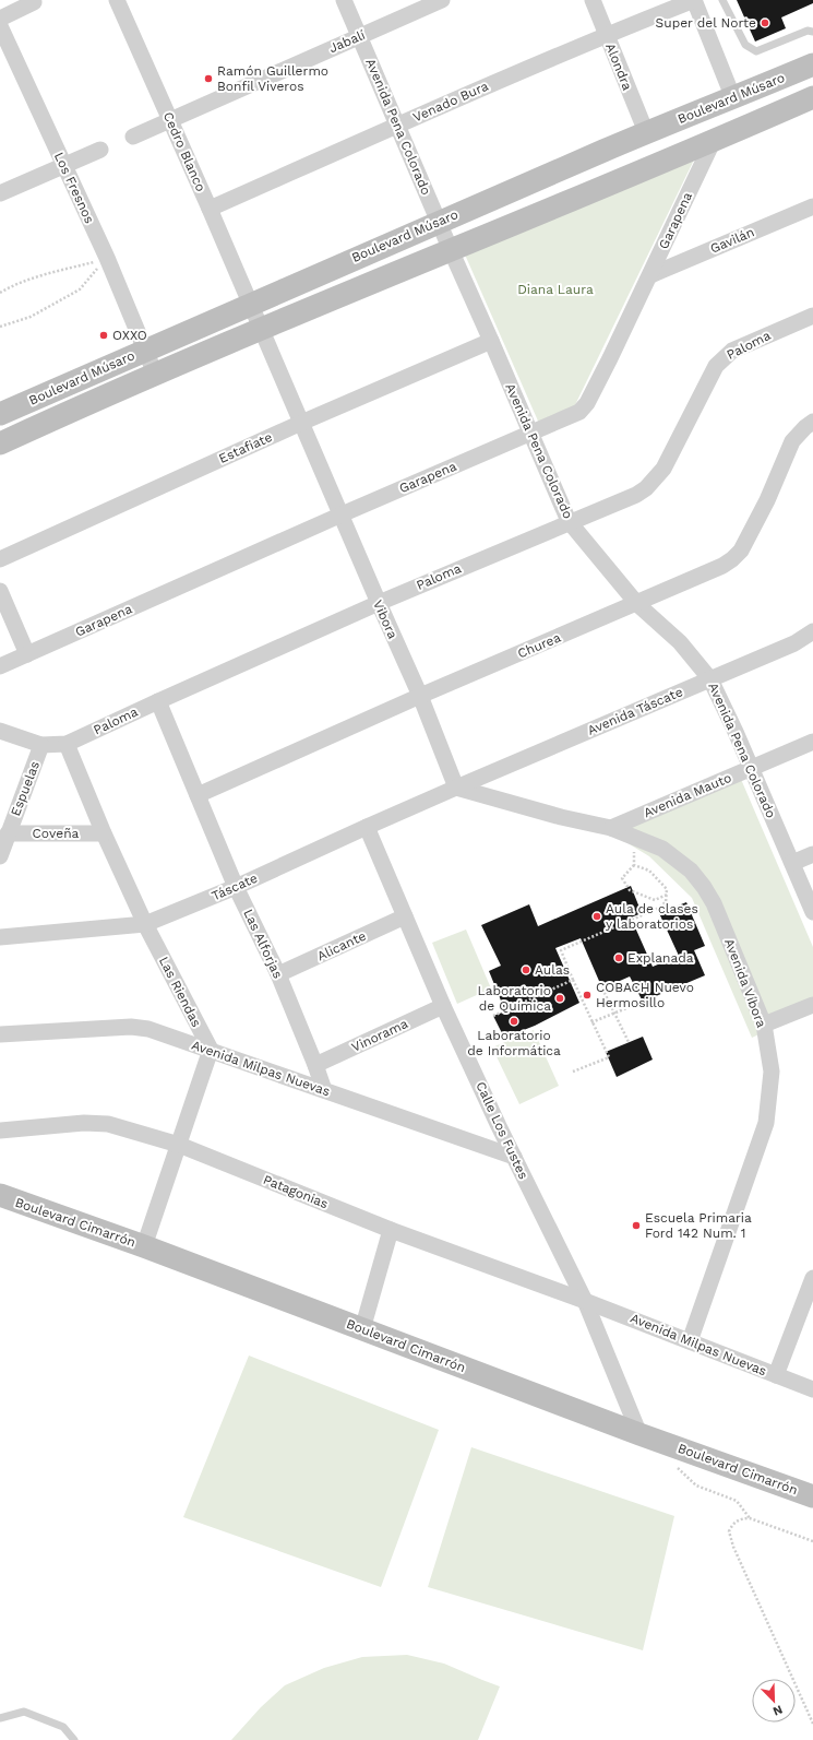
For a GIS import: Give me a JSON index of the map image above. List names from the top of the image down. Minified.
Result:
{"streets":{"street":["Jabalí","Alondra","Boulevard Músaro","Venado Bura","Avenida Pena Colorado","Cedro Blanco","Los Fresnos","Garapena","Gavilán","Paloma","Estafiate","Vibora","Churea","Avenida Táscate","Espuelas","Avenida Mauto","Coveña","Táscate","Las Alforjas","Alicante","Avenida Víbora","Las Riendas","Vinorama","Avenida Milpas Nuevas","Calle Los Fustes","Patagonias","Boulevard Cimarrón"]},"crossings":[["Jabalí","Avenida Pena Colorado"],["Jabalí","Cedro Blanco"],["Alondra","Boulevard Músaro"],["Alondra","Venado Bura"],["Boulevard Músaro","Avenida Pena Colorado"],["Boulevard Músaro","Cedro Blanco"],["Boulevard Músaro","Los Fresnos"],["Boulevard Músaro","Garapena"],["Boulevard Músaro","Vibora"],["Venado Bura","Avenida Pena Colorado"],["Venado Bura","Cedro Blanco"],["Avenida Pena Colorado","Garapena"],["Avenida Pena Colorado","Paloma"],["Avenida Pena Colorado","Estafiate"],["Avenida Pena Colorado","Churea"],["Avenida Pena Colorado","Avenida Táscate"],["Avenida Pena Colorado","Avenida Mauto"],["Cedro Blanco","Vibora"],["Garapena","Gavilán"],["Garapena","Vibora"],["Paloma","Vibora"],["Paloma","Espuelas"],["Paloma","Las Alforjas"],["Paloma","Las Riendas"],["Estafiate","Vibora"],["Vibora","Churea"],["Vibora","Avenida Táscate"],["Vibora","Táscate"],["Churea","Las Alforjas"],["Avenida Táscate","Táscate"],["Espuelas","Coveña"],["Avenida Mauto","Avenida Víbora"],["Coveña","Las Riendas"],["Táscate","Las Alforjas"],["Táscate","Las Riendas"],["Táscate","Calle Los Fustes"],["Las Alforjas","Alicante"],["Las Alforjas","Vinorama"],["Las Alforjas","Avenida Milpas Nuevas"],["Alicante","Calle Los Fustes"],["Avenida Víbora","Avenida Milpas Nuevas"],["Las Riendas","Avenida Milpas Nuevas"],["Vinorama","Calle Los Fustes"],["Avenida Milpas Nuevas","Calle Los Fustes"],["Avenida Milpas Nuevas","Patagonias"],["Calle Los Fustes","Patagonias"],["Calle Los Fustes","Boulevard Cimarrón"]],"parks":["Diana Laura"],"places":["Super del Norte","Ramón Guillermo Bonfil Viveros","OXXO","Aula de clases y laboratorios","Explanada","Aulas","COBACH Nuevo Hermosillo","Laboratorio de Química","Laboratorio de Informática","Escuela Primaria Ford 142 Num. 1"],"north":"bottom right"}
